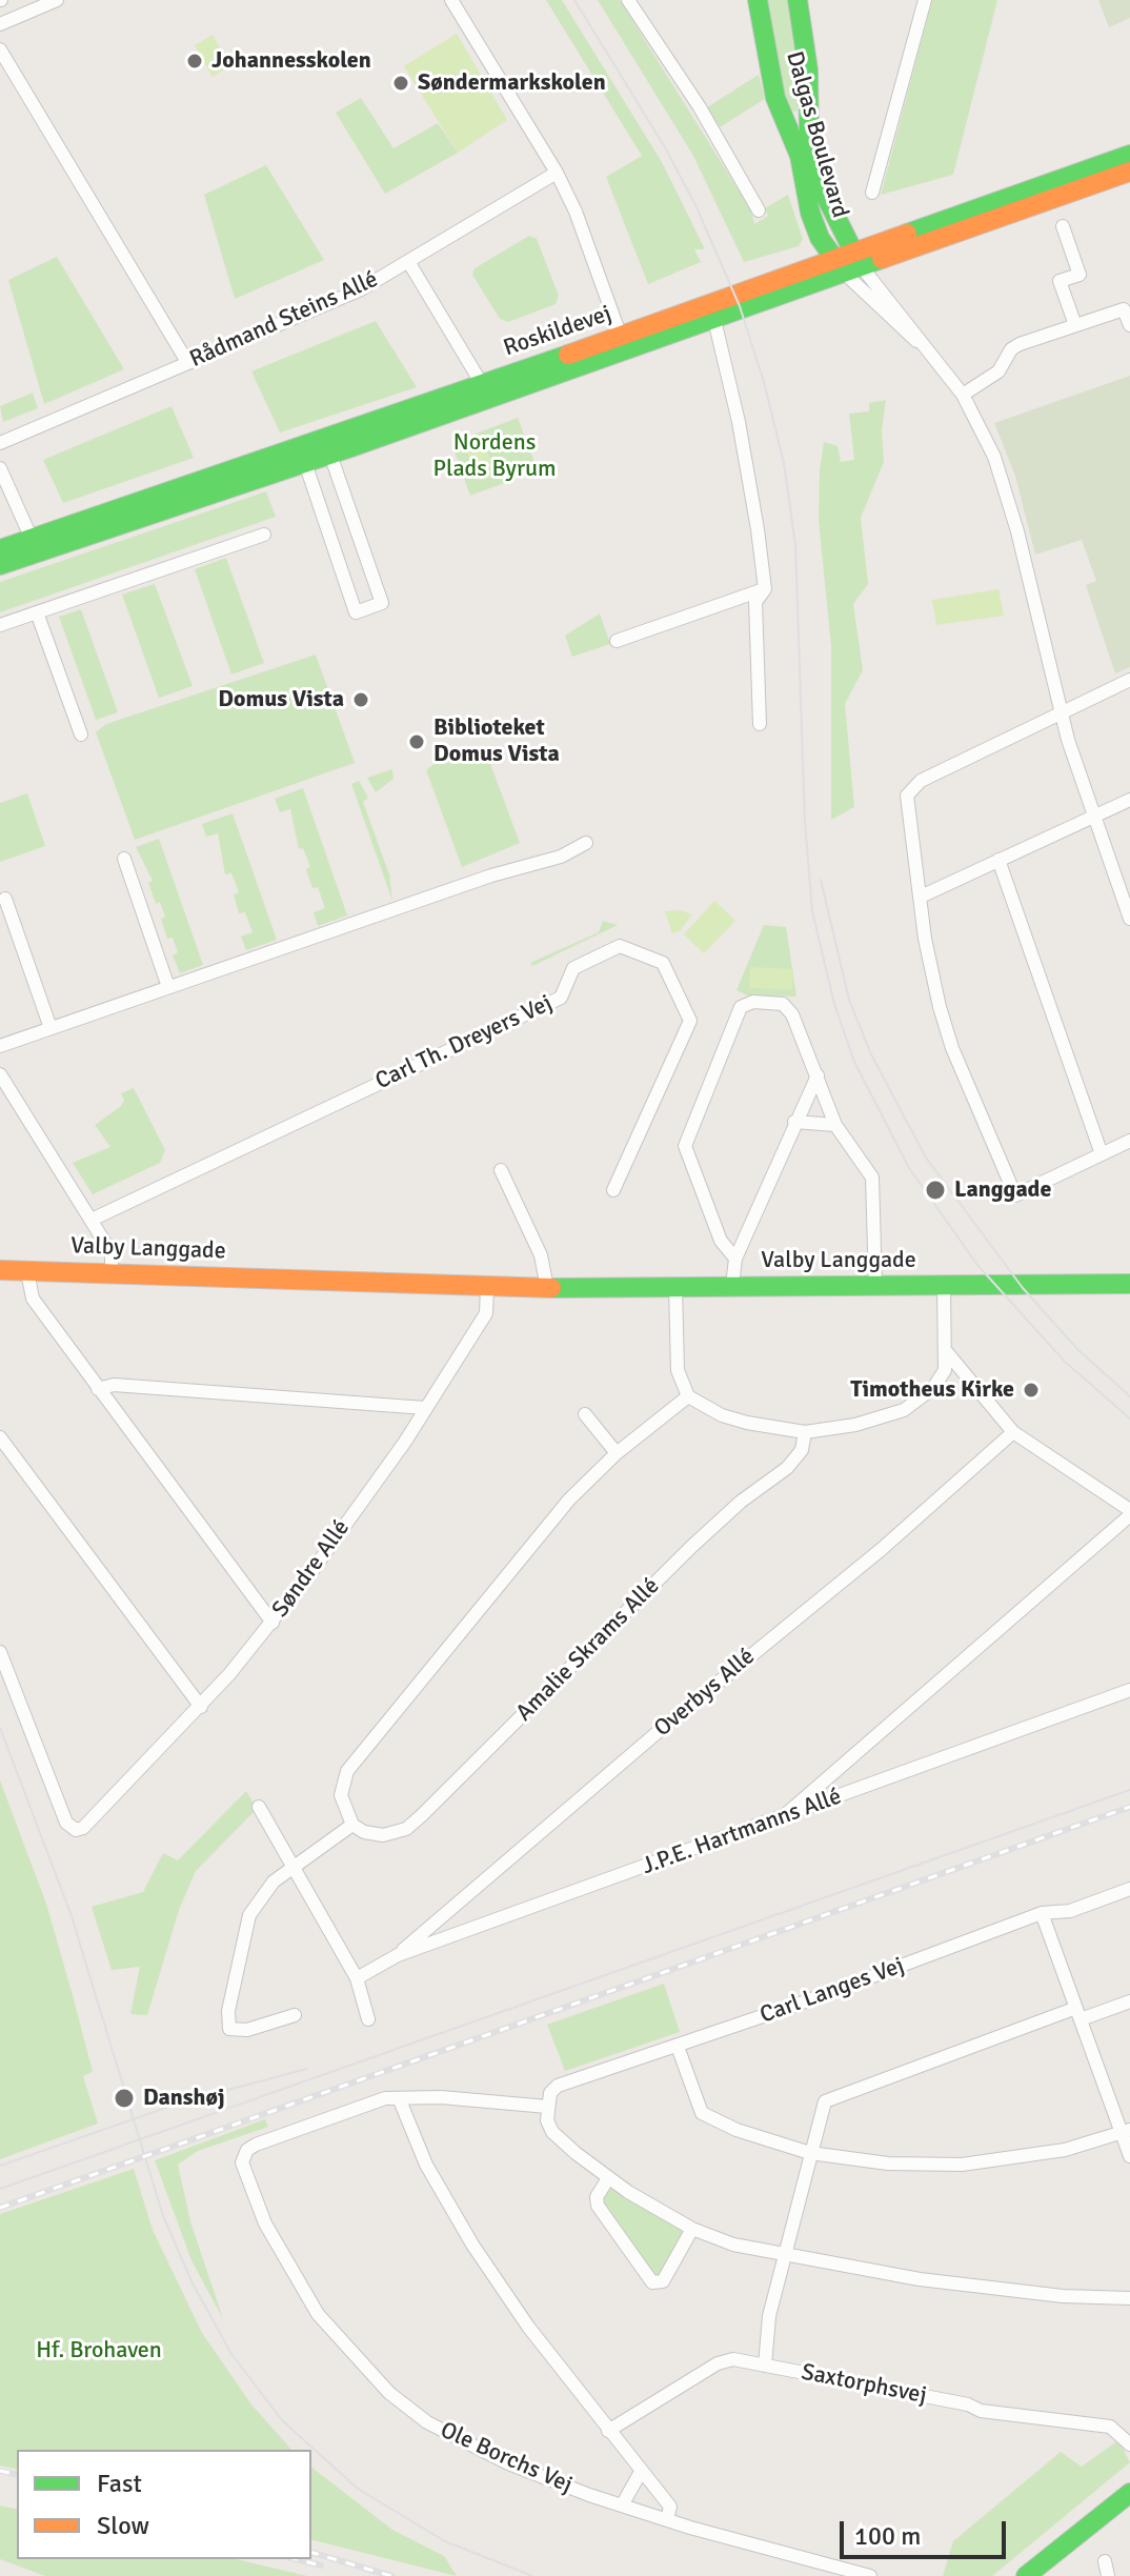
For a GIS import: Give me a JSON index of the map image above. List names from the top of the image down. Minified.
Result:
{"streets":{"street":["Dalgas Boulevard","Rådmand Steins Allé","Roskildevej","Carl Th. Dreyers Vej","Valby Langgade","Søndre Allé","Amalie Skrams Allé","Overbys Allé","J.P.E. Hartmanns Allé","Carl Langes Vej","Saxtorphsvej","Ole Borchs Vej"]},"crossings":[["Dalgas Boulevard","Roskildevej"],["Valby Langgade","Søndre Allé"],["Overbys Allé","J.P.E. Hartmanns Allé"],["Carl Langes Vej","Ole Borchs Vej"]],"parks":["Nordens Plads Byrum","Hf. Brohaven"],"places":["Johannesskolen","Søndermarkskolen","Domus Vista","Biblioteket Domus Vista","Langgade","Timotheus Kirke","Danshøj"],"legend":["Fast","Slow"],"scale_bar":"100 m"}
